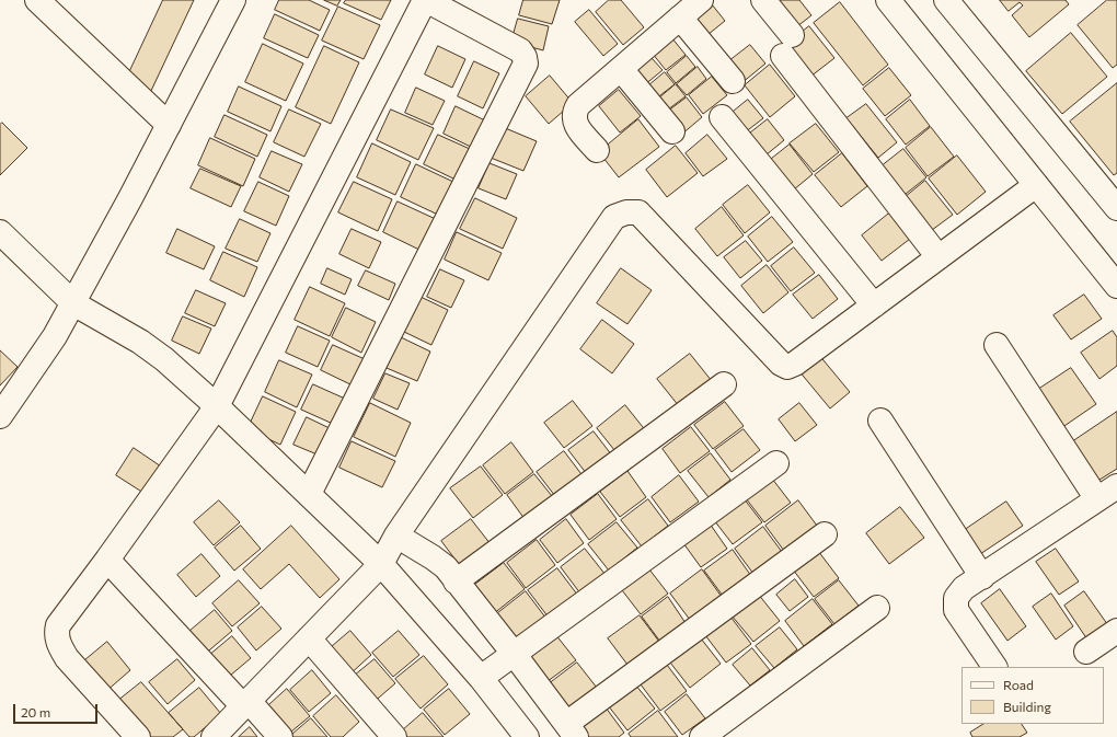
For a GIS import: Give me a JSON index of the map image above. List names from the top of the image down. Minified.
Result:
{"legend":["Road","Building"],"scale_bar":"20 m"}
